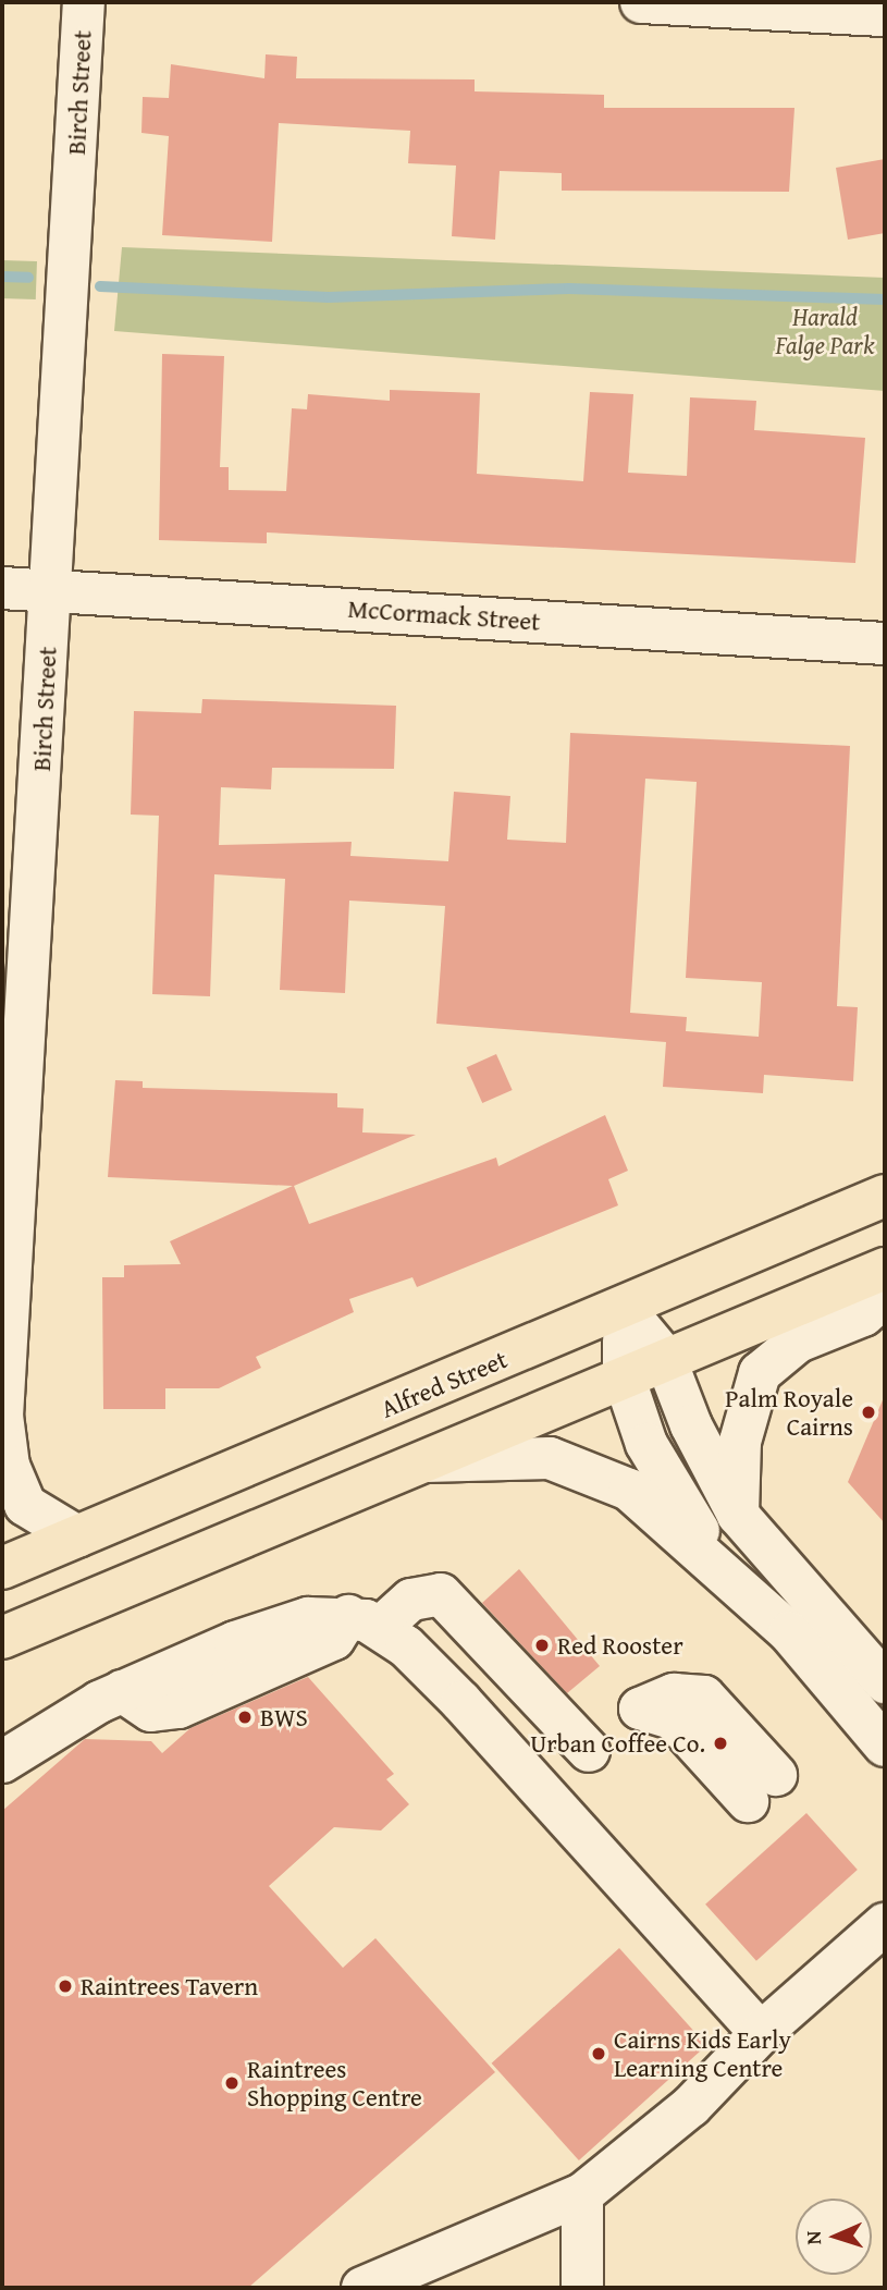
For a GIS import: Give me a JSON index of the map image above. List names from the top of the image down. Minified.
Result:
{"streets":{"main road":["Alfred Street"],"street":["Birch Street","McCormack Street"]},"crossings":[["Birch Street","McCormack Street"],["Birch Street","Alfred Street"]],"parks":["Harald Falge Park"],"places":["Palm Royale Cairns","Red Rooster","BWS","Urban Coffee Co.","Raintrees Tavern","Cairns Kids Early Learning Centre","Raintrees Shopping Centre"],"north":"left"}
